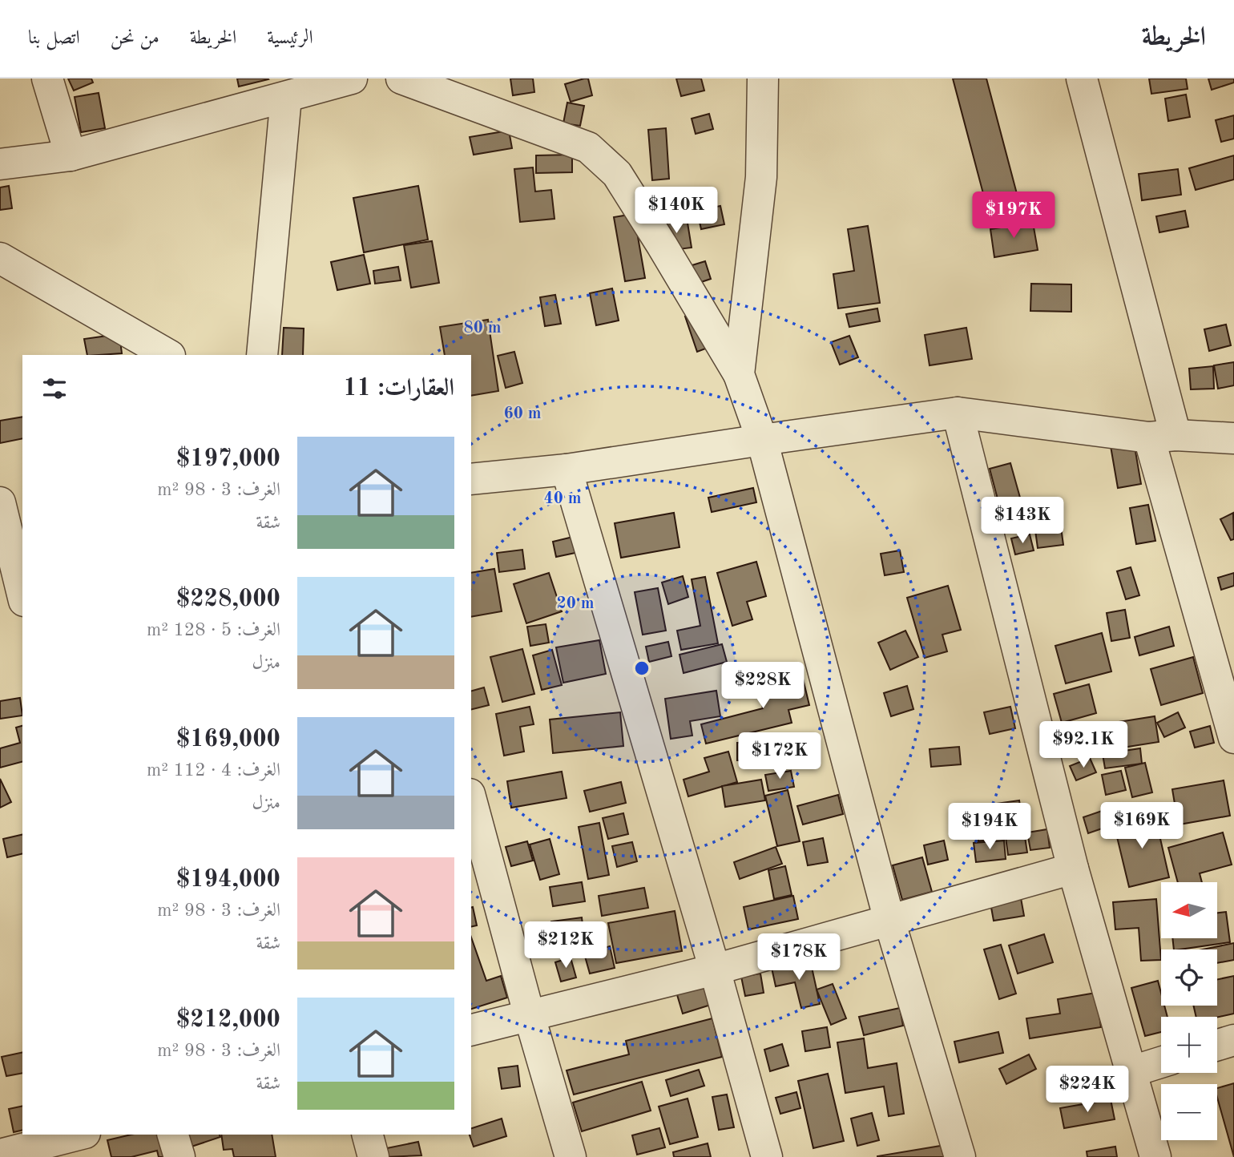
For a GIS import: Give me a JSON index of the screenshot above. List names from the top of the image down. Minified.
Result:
{"north":"left","page":{"header":"الخريطة","nav":["الرئيسية","الخريطة","من نحن","اتصل بنا"],"price":["$140K","$197K","$143K","$228K","$92.1K","$172K","$169K","$194K","$212K","$178K","$224K"],"heading":"العقارات: 11","list":[{"name":"$197,000","note":"الغرف: 3 · 98 m² · شقة"},{"name":"$228,000","note":"الغرف: 5 · 128 m² · منزل"},{"name":"$169,000","note":"الغرف: 4 · 112 m² · منزل"},{"name":"$194,000","note":"الغرف: 3 · 98 m² · شقة"},{"name":"$212,000","note":"الغرف: 3 · 98 m² · شقة"}],"map_buttons":["+","−"]},"rings":["80 m","60 m","40 m","20 m"]}
